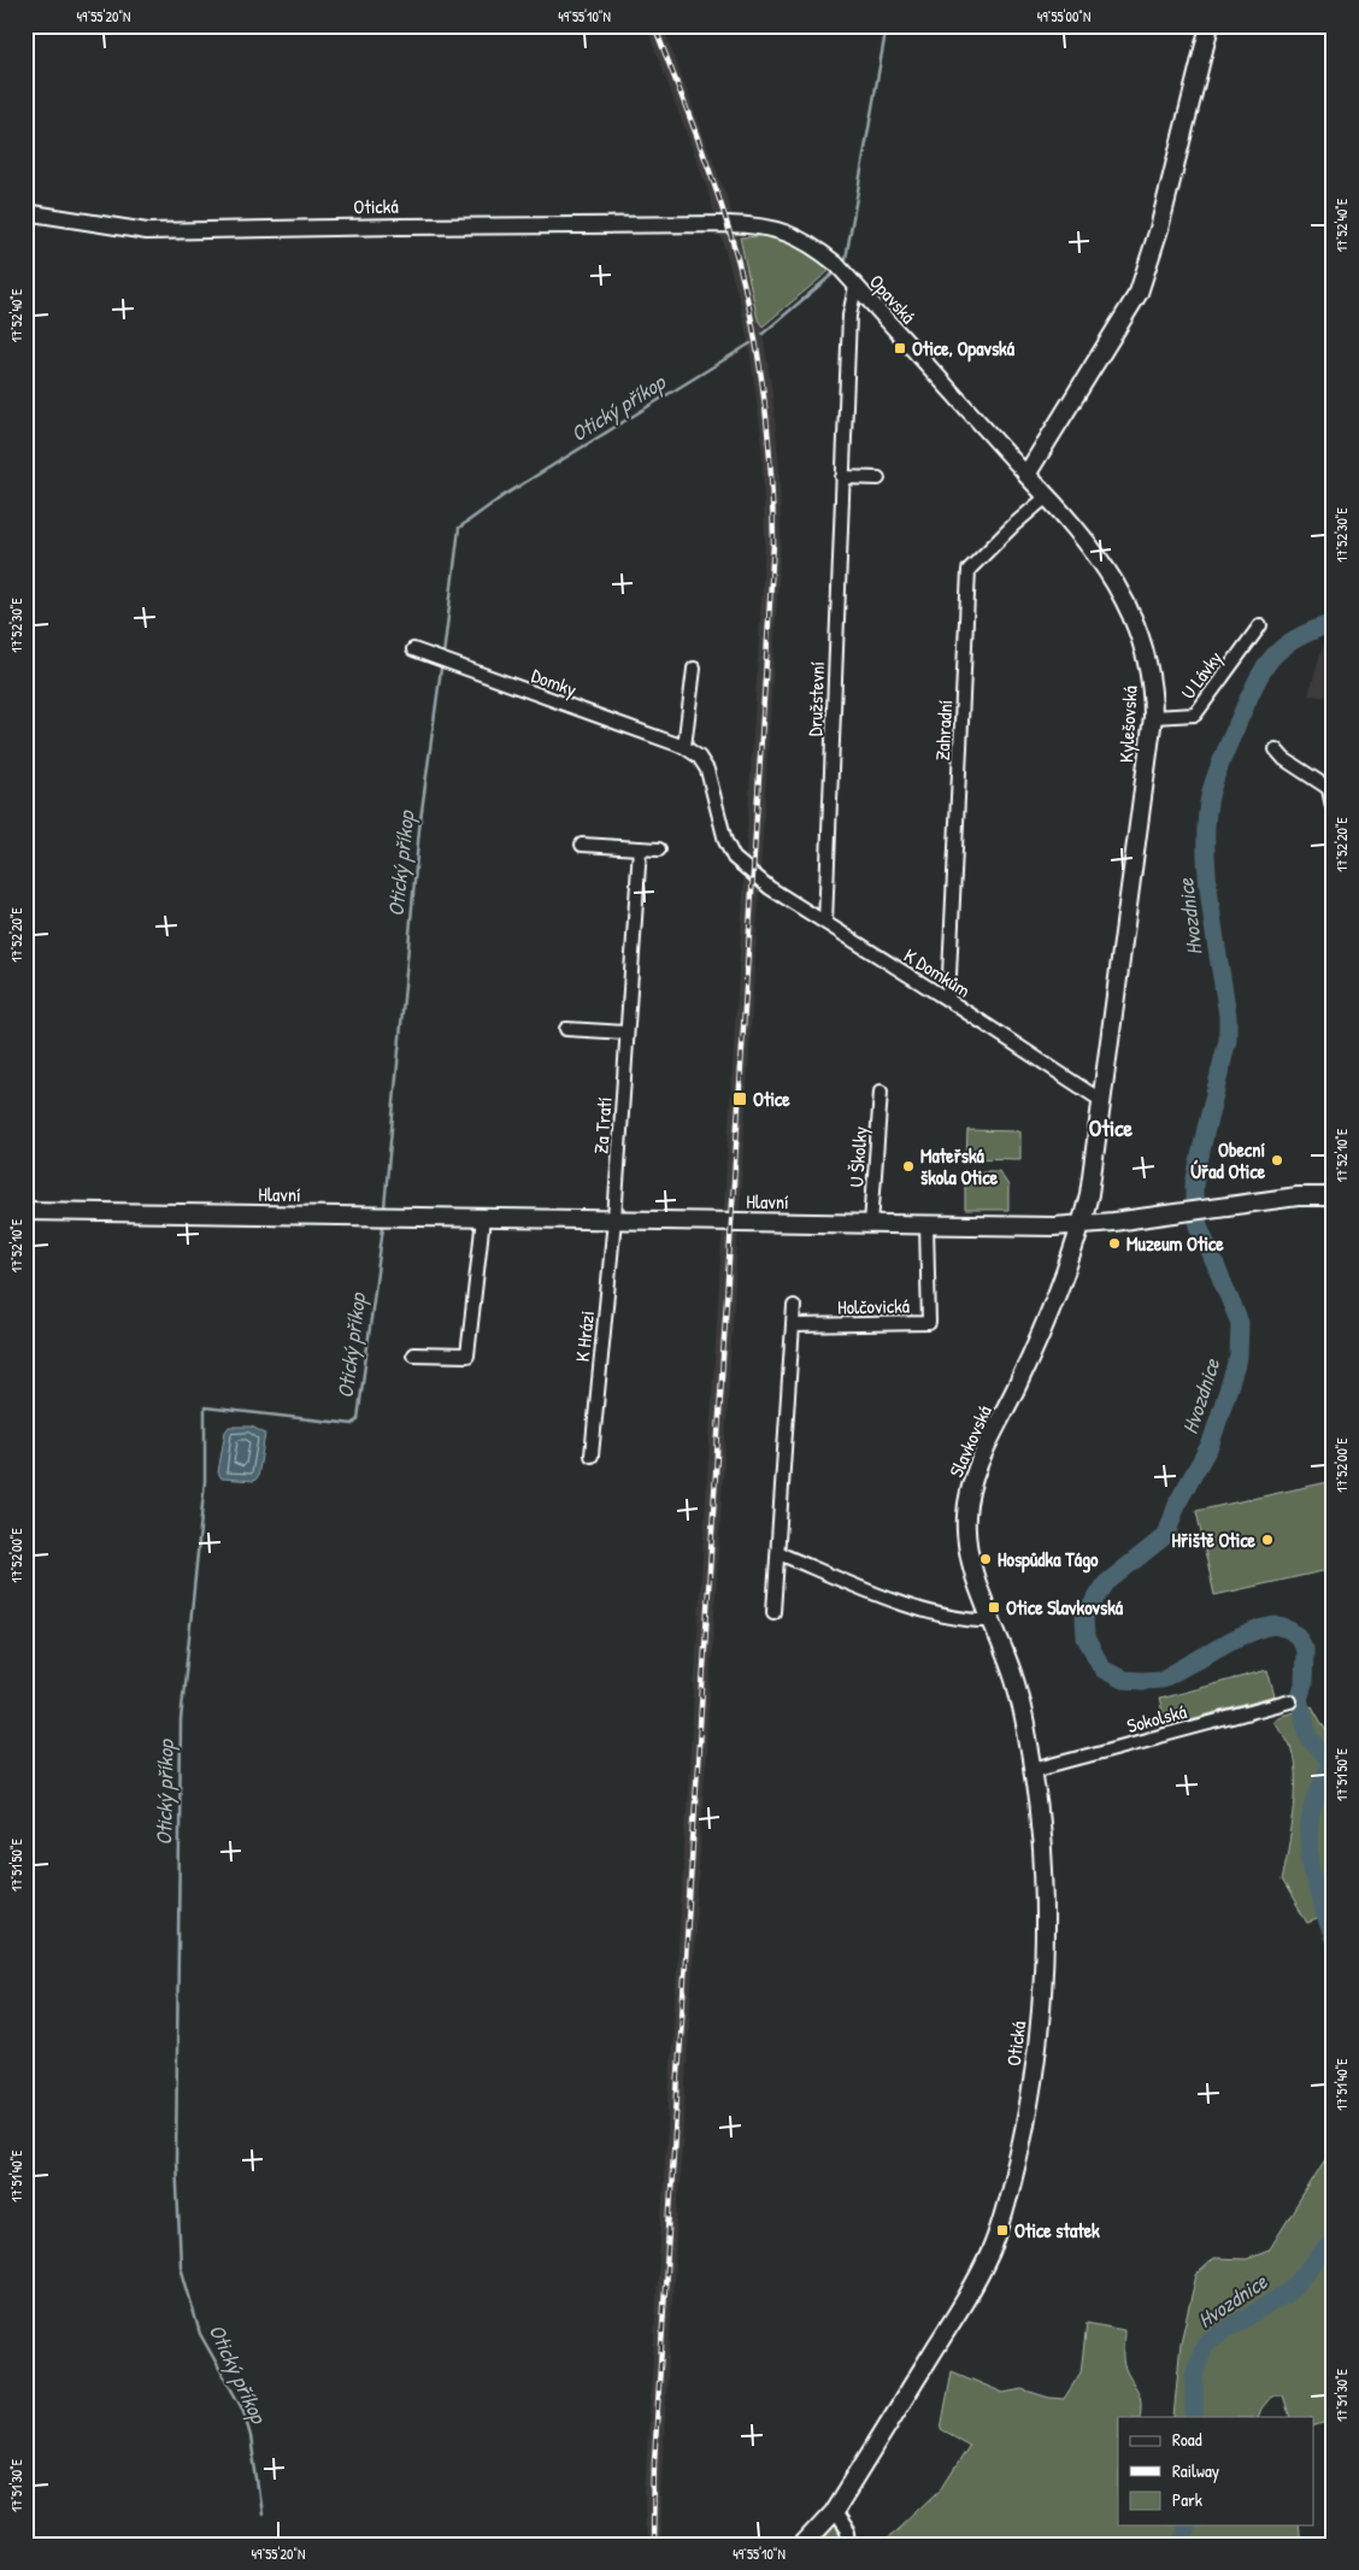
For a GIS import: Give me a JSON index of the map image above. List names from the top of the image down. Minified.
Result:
{"streets":{"main road":["Otická","Kylešovská","Hlavní","Slavkovská"],"street":["Opavská","U Lávky","Domky","Družstevní","Zahradní","K Domkům","Za Tratí","U Školky","Holčovická","K Hrázi","Sokolská"]},"crossings":[["Otická","Opavská"],["Otická","Slavkovská"],["Otická","Sokolská"],["Opavská","Družstevní"],["Opavská","Kylešovská"],["U Lávky","Kylešovská"],["Domky","K Domkům"],["Družstevní","K Domkům"],["Kylešovská","Zahradní"],["Kylešovská","K Domkům"],["Kylešovská","Hlavní"],["Kylešovská","Slavkovská"],["Zahradní","K Domkům"],["Za Tratí","Hlavní"],["Za Tratí","K Hrázi"],["U Školky","Hlavní"],["Hlavní","Holčovická"],["Hlavní","K Hrázi"],["Hlavní","Slavkovská"]],"districts":["Otice"],"water":["Otický příkop","Hvozdnice"],"places":{"transit":["Otice, Opavská","Otice","Otice Slavkovská","Otice statek"],"other":["Obecní Úřad Otice","Mateřská škola Otice","Muzeum Otice","Hřiště Otice","Hospůdka Tágo"]},"legend":["Road","Railway","Park"],"coordinates":["49°55'20\"N","49°55'10\"N","49°55'00\"N","17°52'40\"E","17°52'30\"E","17°52'20\"E","17°52'10\"E","17°52'00\"E","17°51'50\"E","17°51'40\"E","17°51'30\"E"]}
